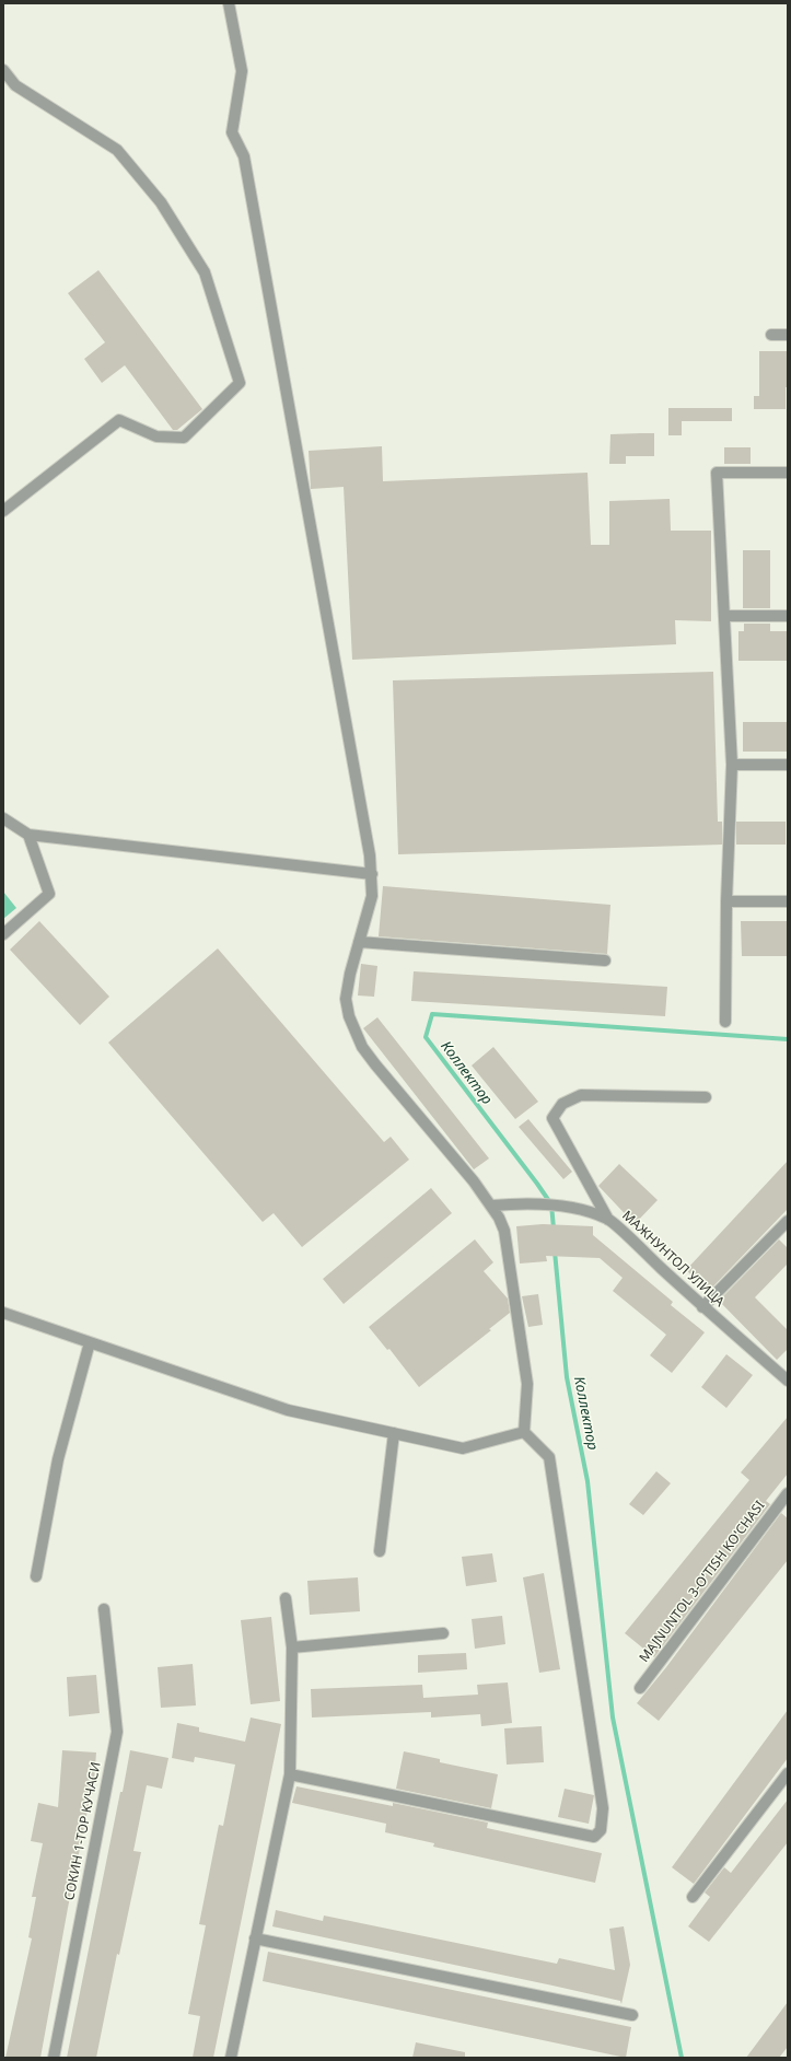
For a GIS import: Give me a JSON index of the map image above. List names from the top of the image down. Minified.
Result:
{"streets":{"street":["МАЖНУНТОЛ УЛИЦА","MAJNUNTOL 3-O'TISH KO'CHASI","СОКИН 1-ТОР KУЧАСИ"]},"water":["Коллектор"]}
